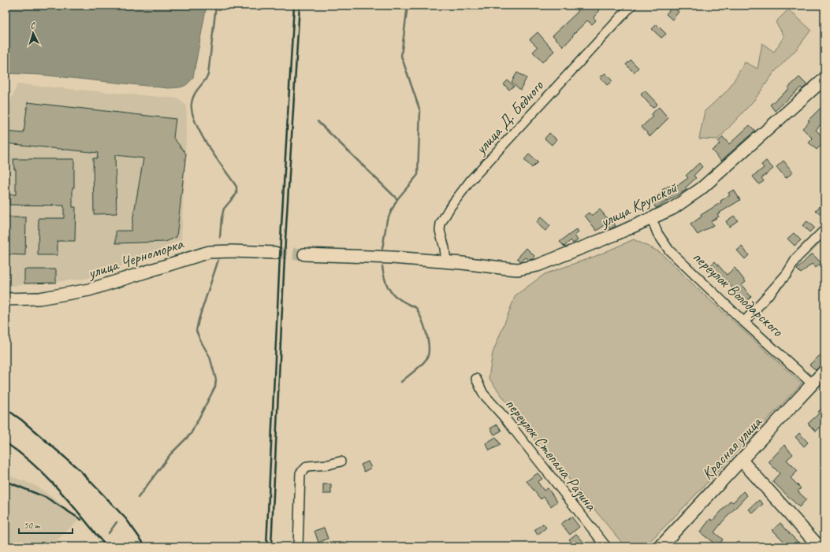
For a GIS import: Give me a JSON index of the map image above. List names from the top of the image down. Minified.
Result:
{"streets":{"street":["улица Д. Бедного","улица Крупской","улица Черноморка","переулок Володарского","Красная улица","переулок Степана Разина"]},"crossings":[["улица Д. Бедного","улица Крупской"],["улица Крупской","переулок Володарского"],["переулок Володарского","Красная улица"]],"scale_bar":"50 m","north":"top"}
